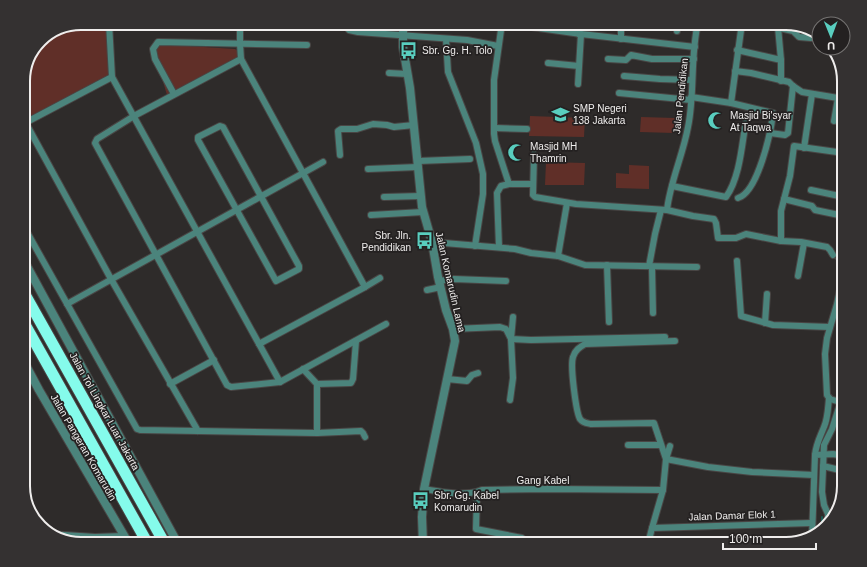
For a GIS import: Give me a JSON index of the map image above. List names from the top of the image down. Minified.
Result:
{"streets":{"highway":["Jalan Tol Lingkar Luar Jakarta"],"street":["Jalan Pendidikan","Jalan Komarudin Lama","Jalan Pangeran Komarudin","Gang Kabel","Jalan Damar Elok 1"]},"crossings":[["Jalan Komarudin Lama","Gang Kabel"]],"places":{"bus stop":["Sbr. Gg. H. Tolo","Sbr. Jln. Pendidikan","Sbr. Gg. Kabel Komarudin"],"school or university":["SMP Negeri 138 Jakarta"],"mosque":["Masjid Bi'syar At Taqwa","Masjid MH Thamrin"]},"scale_bar":"100 m","north":"bottom"}
